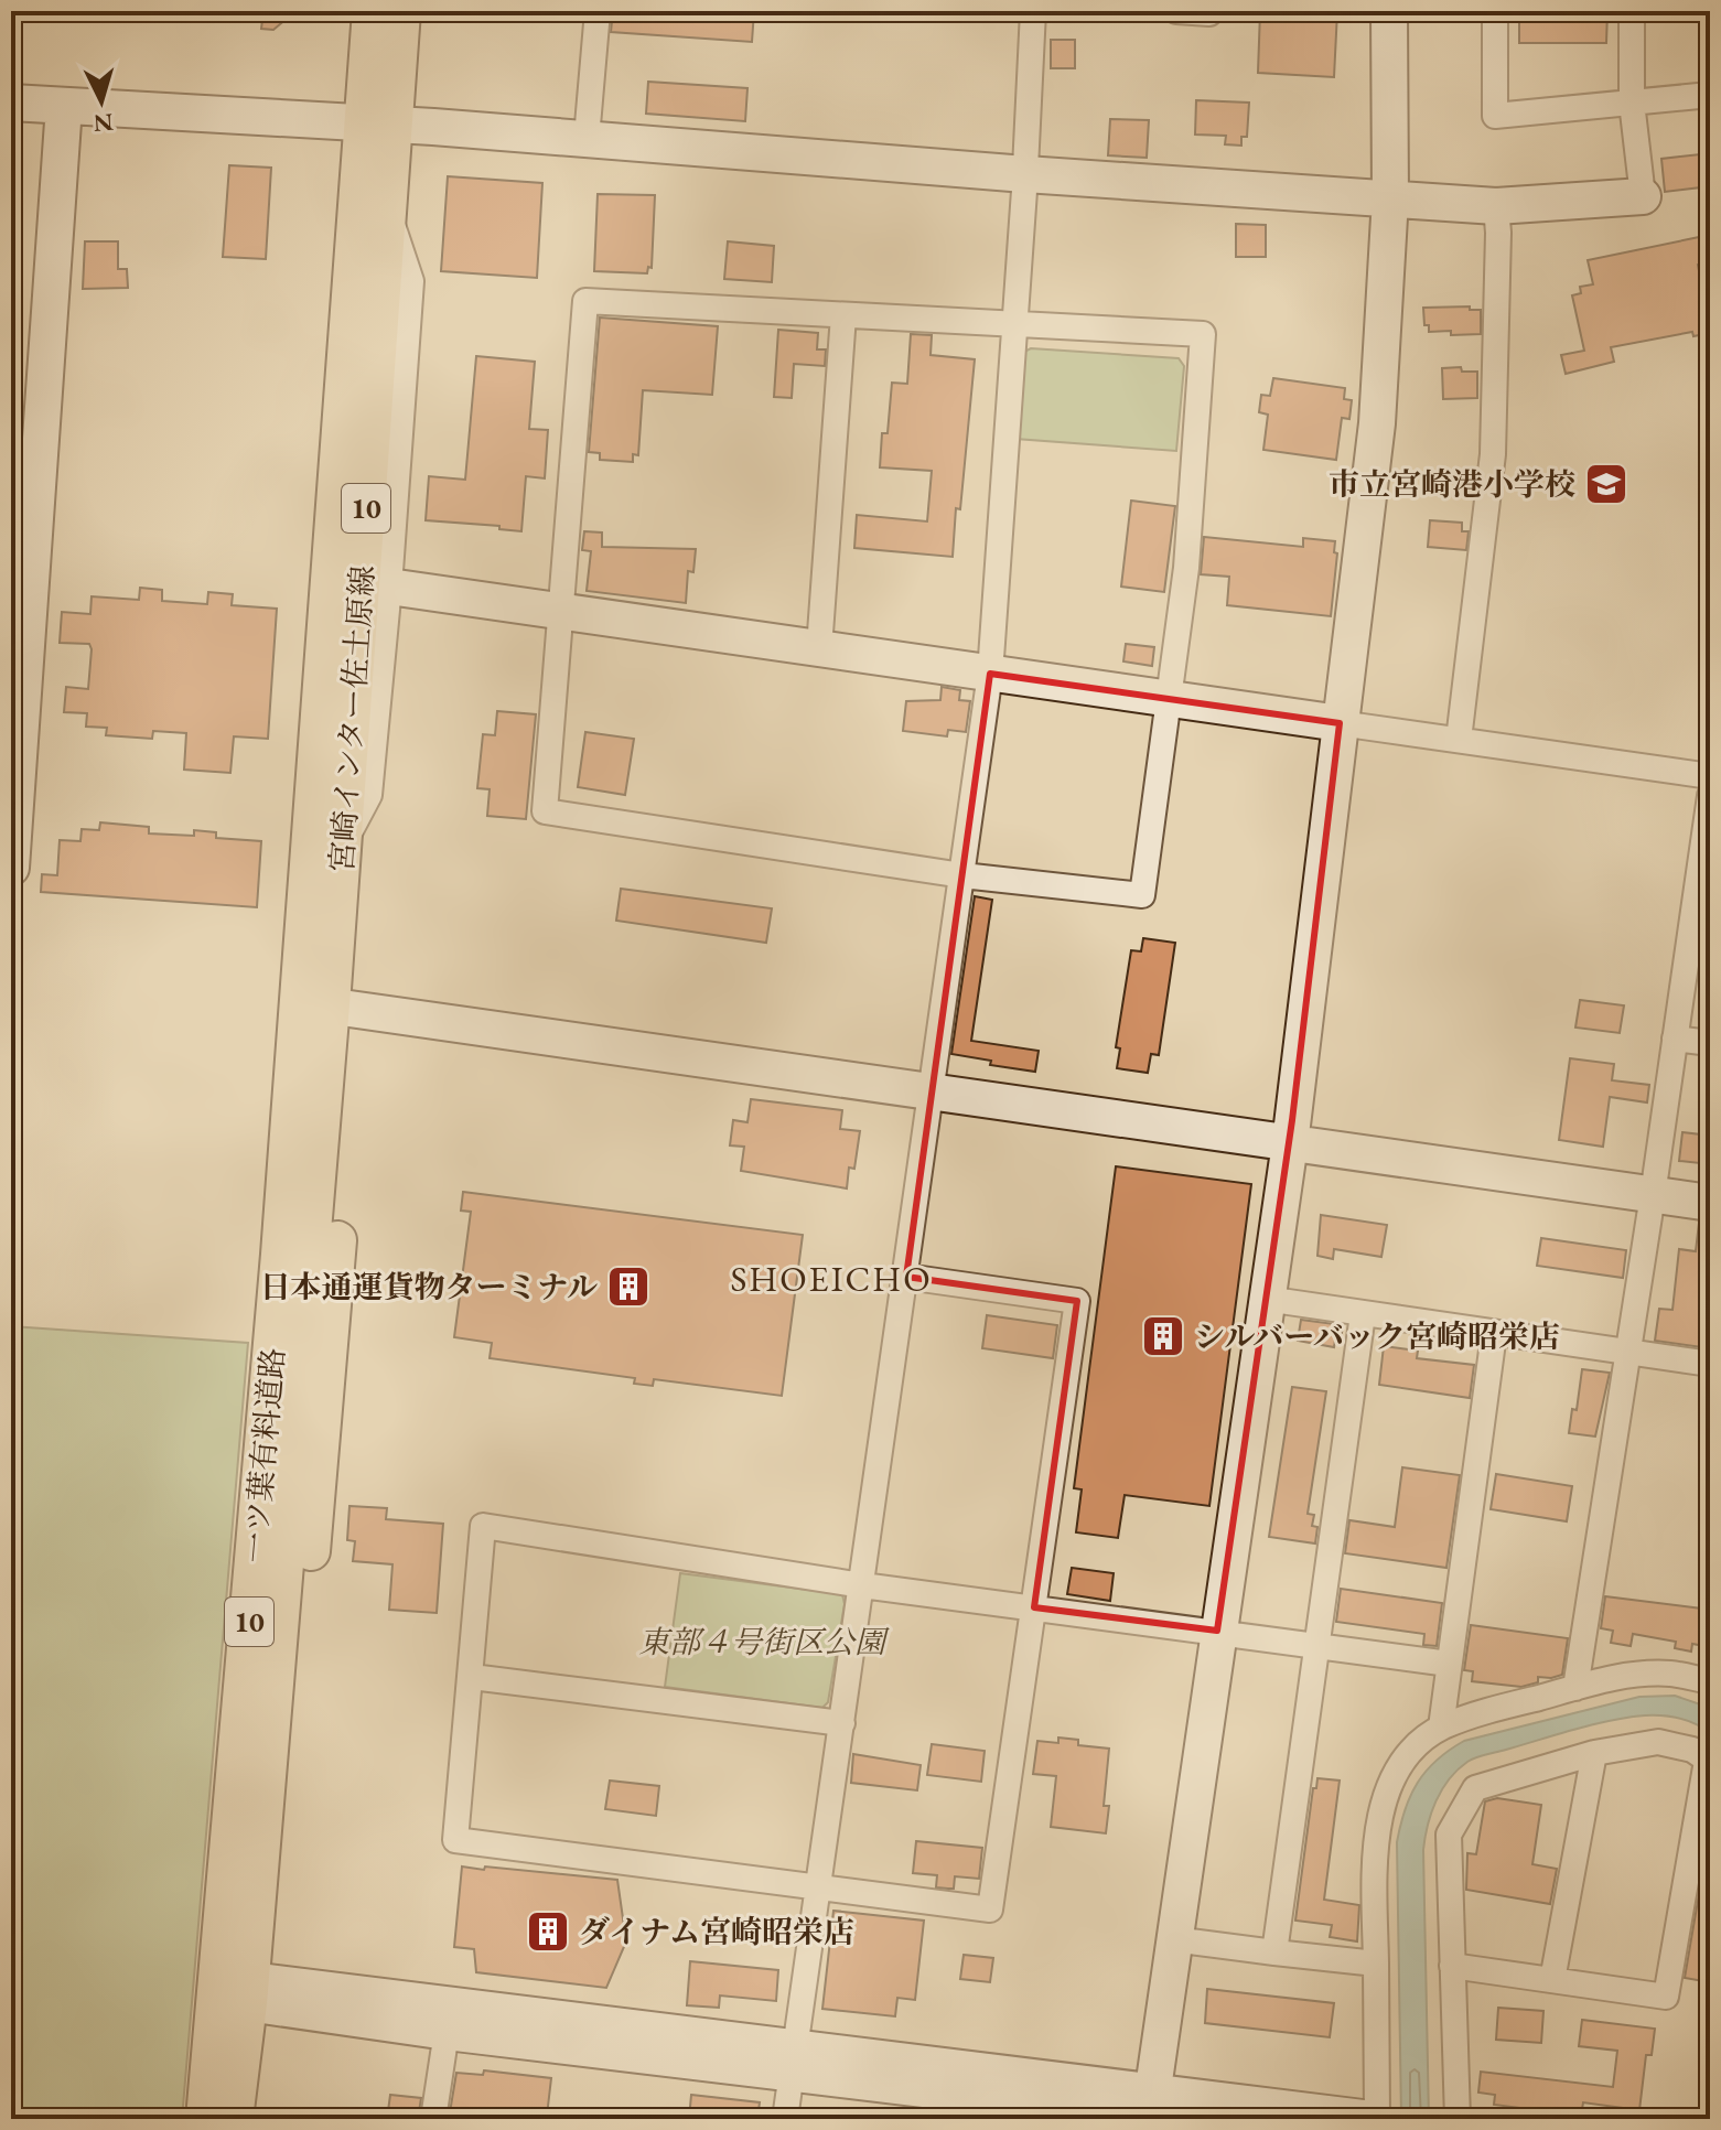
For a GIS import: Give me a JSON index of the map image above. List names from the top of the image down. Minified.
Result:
{"streets":{"main road":["10","宮崎インター佐土原線","一ツ葉有料道路"]},"crossings":[["宮崎インター佐土原線","一ツ葉有料道路"]],"districts":["SHOEICHO"],"parks":["東部４号街区公園"],"places":{"school or university":["市立宮崎港小学校"],"building":["日本通運貨物ターミナル","シルバーバック宮崎昭栄店","ダイナム宮崎昭栄店"]},"north":"bottom"}
